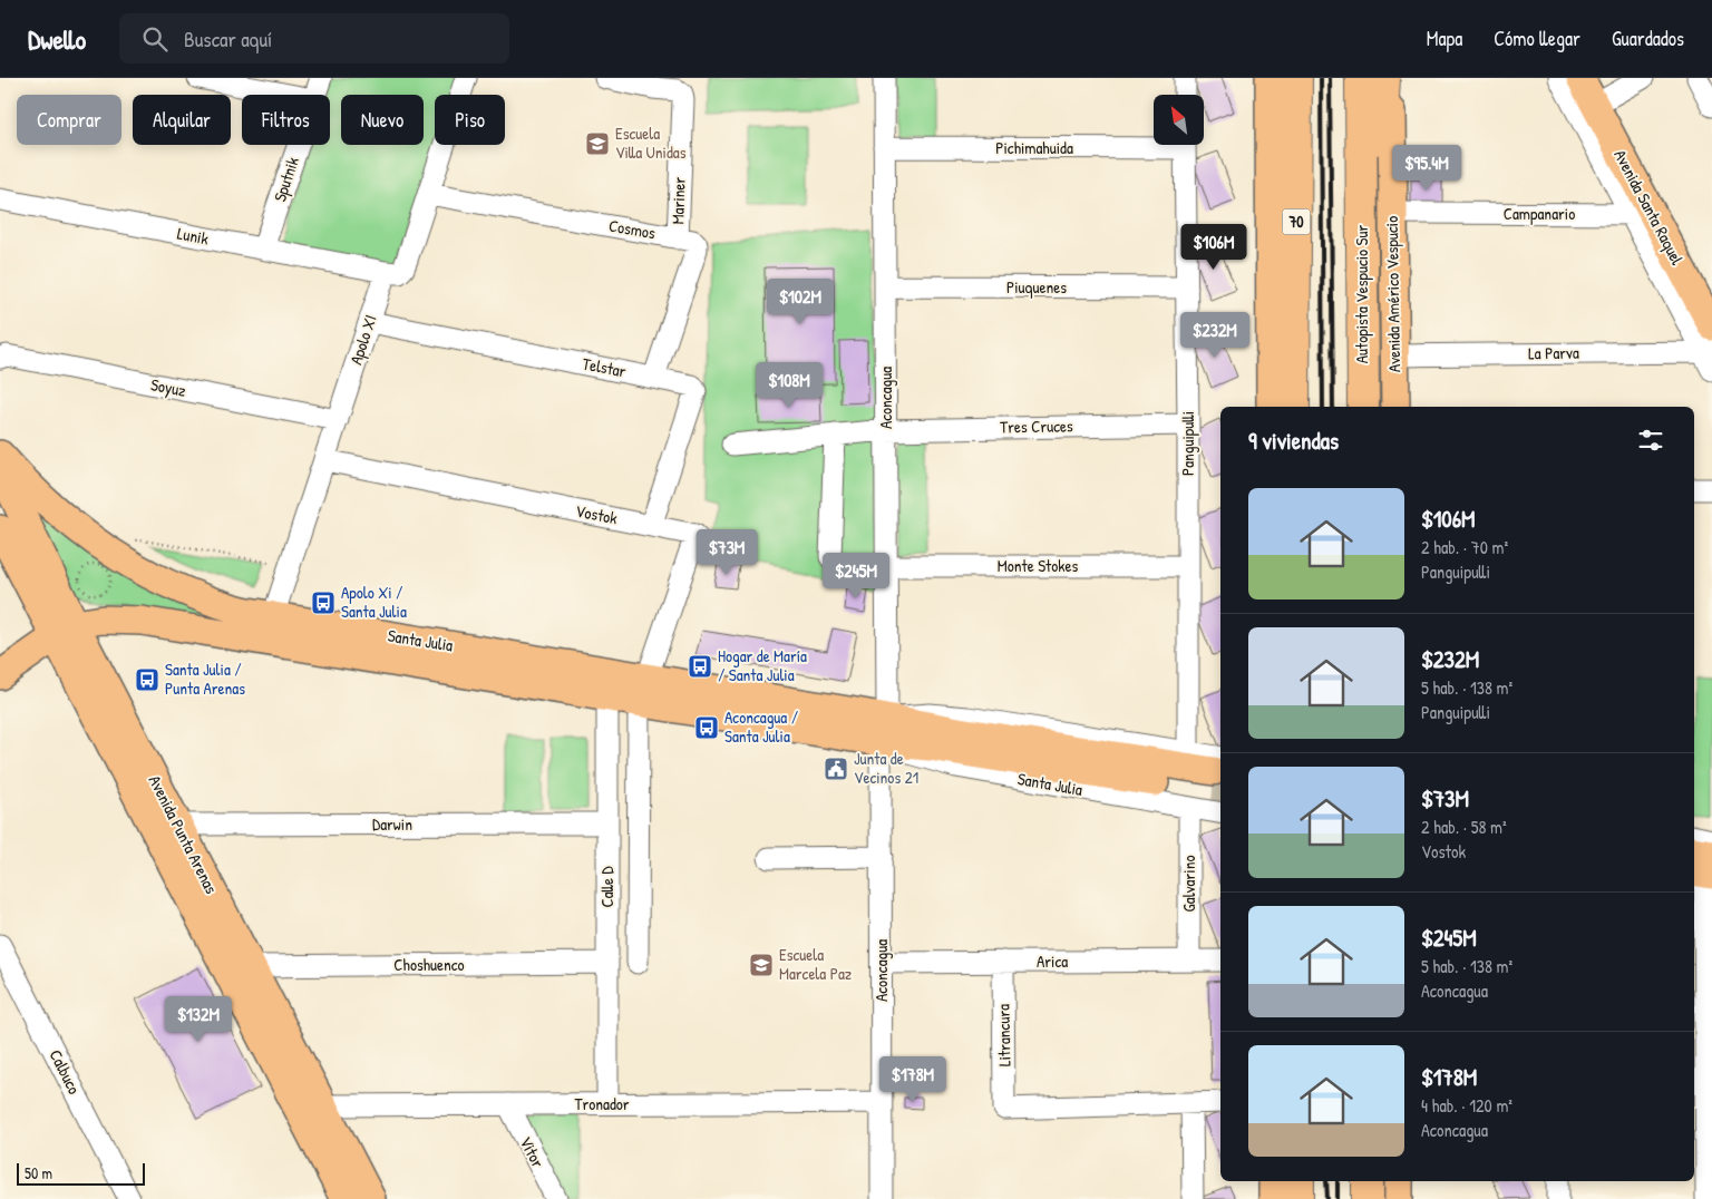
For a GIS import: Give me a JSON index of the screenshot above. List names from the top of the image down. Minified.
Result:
{"streets":{"highway":["70","Autopista Vespucio Sur"],"main road":["Avenida Santa Raquel","Avenida Américo Vespucio","Santa Julia","Avenida Punta Arenas"],"street":["Pichimahuida","Sputnik","Mariner","Campanario","Cosmos","Lunik","Piuquenes","Apolo XI","La Parva","Telstar","Soyuz","Aconcagua","Tres Cruces","Panguipulli","Vostok","Monte Stokes","Darwin","Galvarino","Calle D","Arica","Choshuenco","Litrancura","Calbuco","Tronador","Vitor"]},"crossings":[["Pichimahuida","Aconcagua"],["Sputnik","Lunik"],["Mariner","Cosmos"],["Avenida Santa Raquel","Campanario"],["Avenida Santa Raquel","La Parva"],["Campanario","Avenida Américo Vespucio"],["Cosmos","Telstar"],["Lunik","Apolo XI"],["Piuquenes","Aconcagua"],["Piuquenes","Panguipulli"],["Avenida Américo Vespucio","La Parva"],["Apolo XI","Telstar"],["Apolo XI","Soyuz"],["Apolo XI","Vostok"],["Apolo XI","Santa Julia"],["Telstar","Vostok"],["Aconcagua","Tres Cruces"],["Aconcagua","Monte Stokes"],["Aconcagua","Santa Julia"],["Aconcagua","Arica"],["Aconcagua","Tronador"],["Tres Cruces","Panguipulli"],["Panguipulli","Monte Stokes"],["Panguipulli","Santa Julia"],["Vostok","Santa Julia"],["Santa Julia","Avenida Punta Arenas"],["Santa Julia","Galvarino"],["Santa Julia","Calle D"],["Darwin","Avenida Punta Arenas"],["Darwin","Calle D"],["Avenida Punta Arenas","Choshuenco"],["Avenida Punta Arenas","Tronador"],["Galvarino","Arica"],["Calle D","Choshuenco"],["Calle D","Tronador"],["Arica","Litrancura"],["Tronador","Vitor"]],"places":{"school or university":["Escuela Villa Unidas","Escuela Marcela Paz"],"bus stop":["Apolo Xi / Santa Julia","Hogar de María / Santa Julia","Santa Julia / Punta Arenas","Aconcagua / Santa Julia"],"public building":["Junta de Vecinos 21"]},"scale_bar":"50 m","north":"top left","page":{"header":"Dwello","search":"Buscar aquí","nav":["Mapa","Cómo llegar","Guardados"],"chip":["Comprar","Alquilar","Filtros","Nuevo","Piso"],"price":["$95.4M","$106M","$102M","$232M","$108M","$73M","$245M","$132M","$178M"],"heading":"9 viviendas","list":[{"name":"$106M","note":"2 hab. · 70 m² · Panguipulli"},{"name":"$232M","note":"5 hab. · 138 m² · Panguipulli"},{"name":"$73M","note":"2 hab. · 58 m² · Vostok"},{"name":"$245M","note":"5 hab. · 138 m² · Aconcagua"},{"name":"$178M","note":"4 hab. · 120 m² · Aconcagua"}],"scale":"50 m"}}
